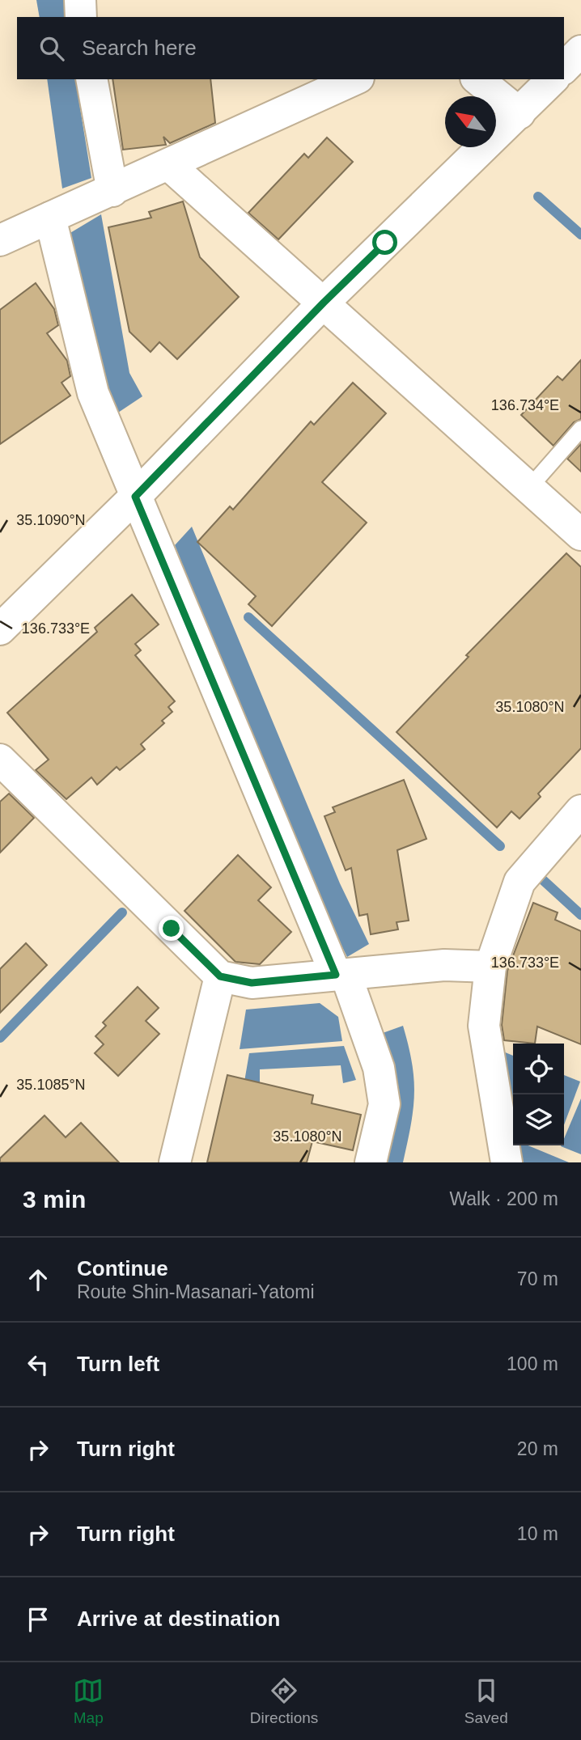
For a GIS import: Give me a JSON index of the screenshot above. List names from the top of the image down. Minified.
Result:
{"north":"top left","page":{"search":"Search here","heading":["3 min","Walk · 200 m"],"list":[["Continue","Route Shin-Masanari-Yatomi","70 m"],["Turn left","100 m"],["Turn right","20 m"],["Turn right","10 m"],"Arrive at destination"],"nav":["Map","Directions","Saved"]},"coordinates":["136.734°E","35.1090°N","136.733°E","35.1080°N","35.1085°N"]}
